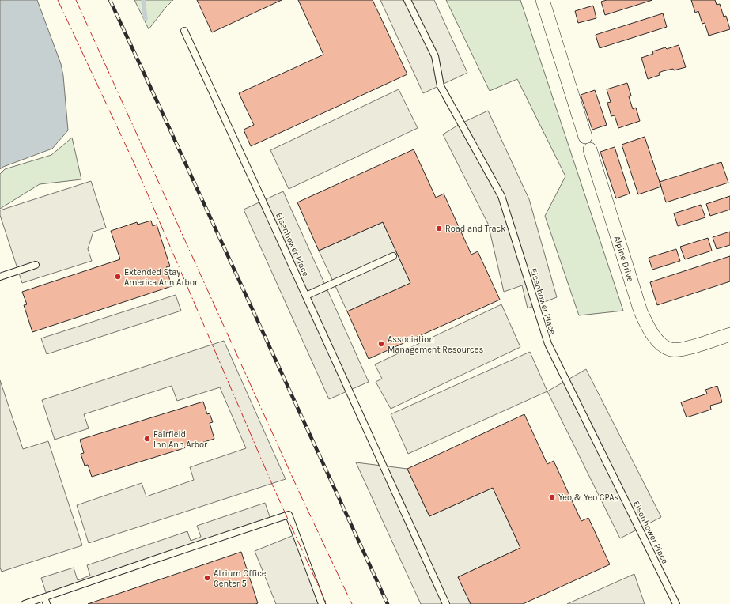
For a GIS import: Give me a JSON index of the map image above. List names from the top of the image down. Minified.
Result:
{"streets":{"street":["Alpine Drive"],"lane":["Eisenhower Place"]},"places":["Road and Track","Extended Stay America Ann Arbor","Association Management Resources","Fairfield Inn Ann Arbor","Yeo & Yeo CPAs","Atrium Office Center 5"]}
